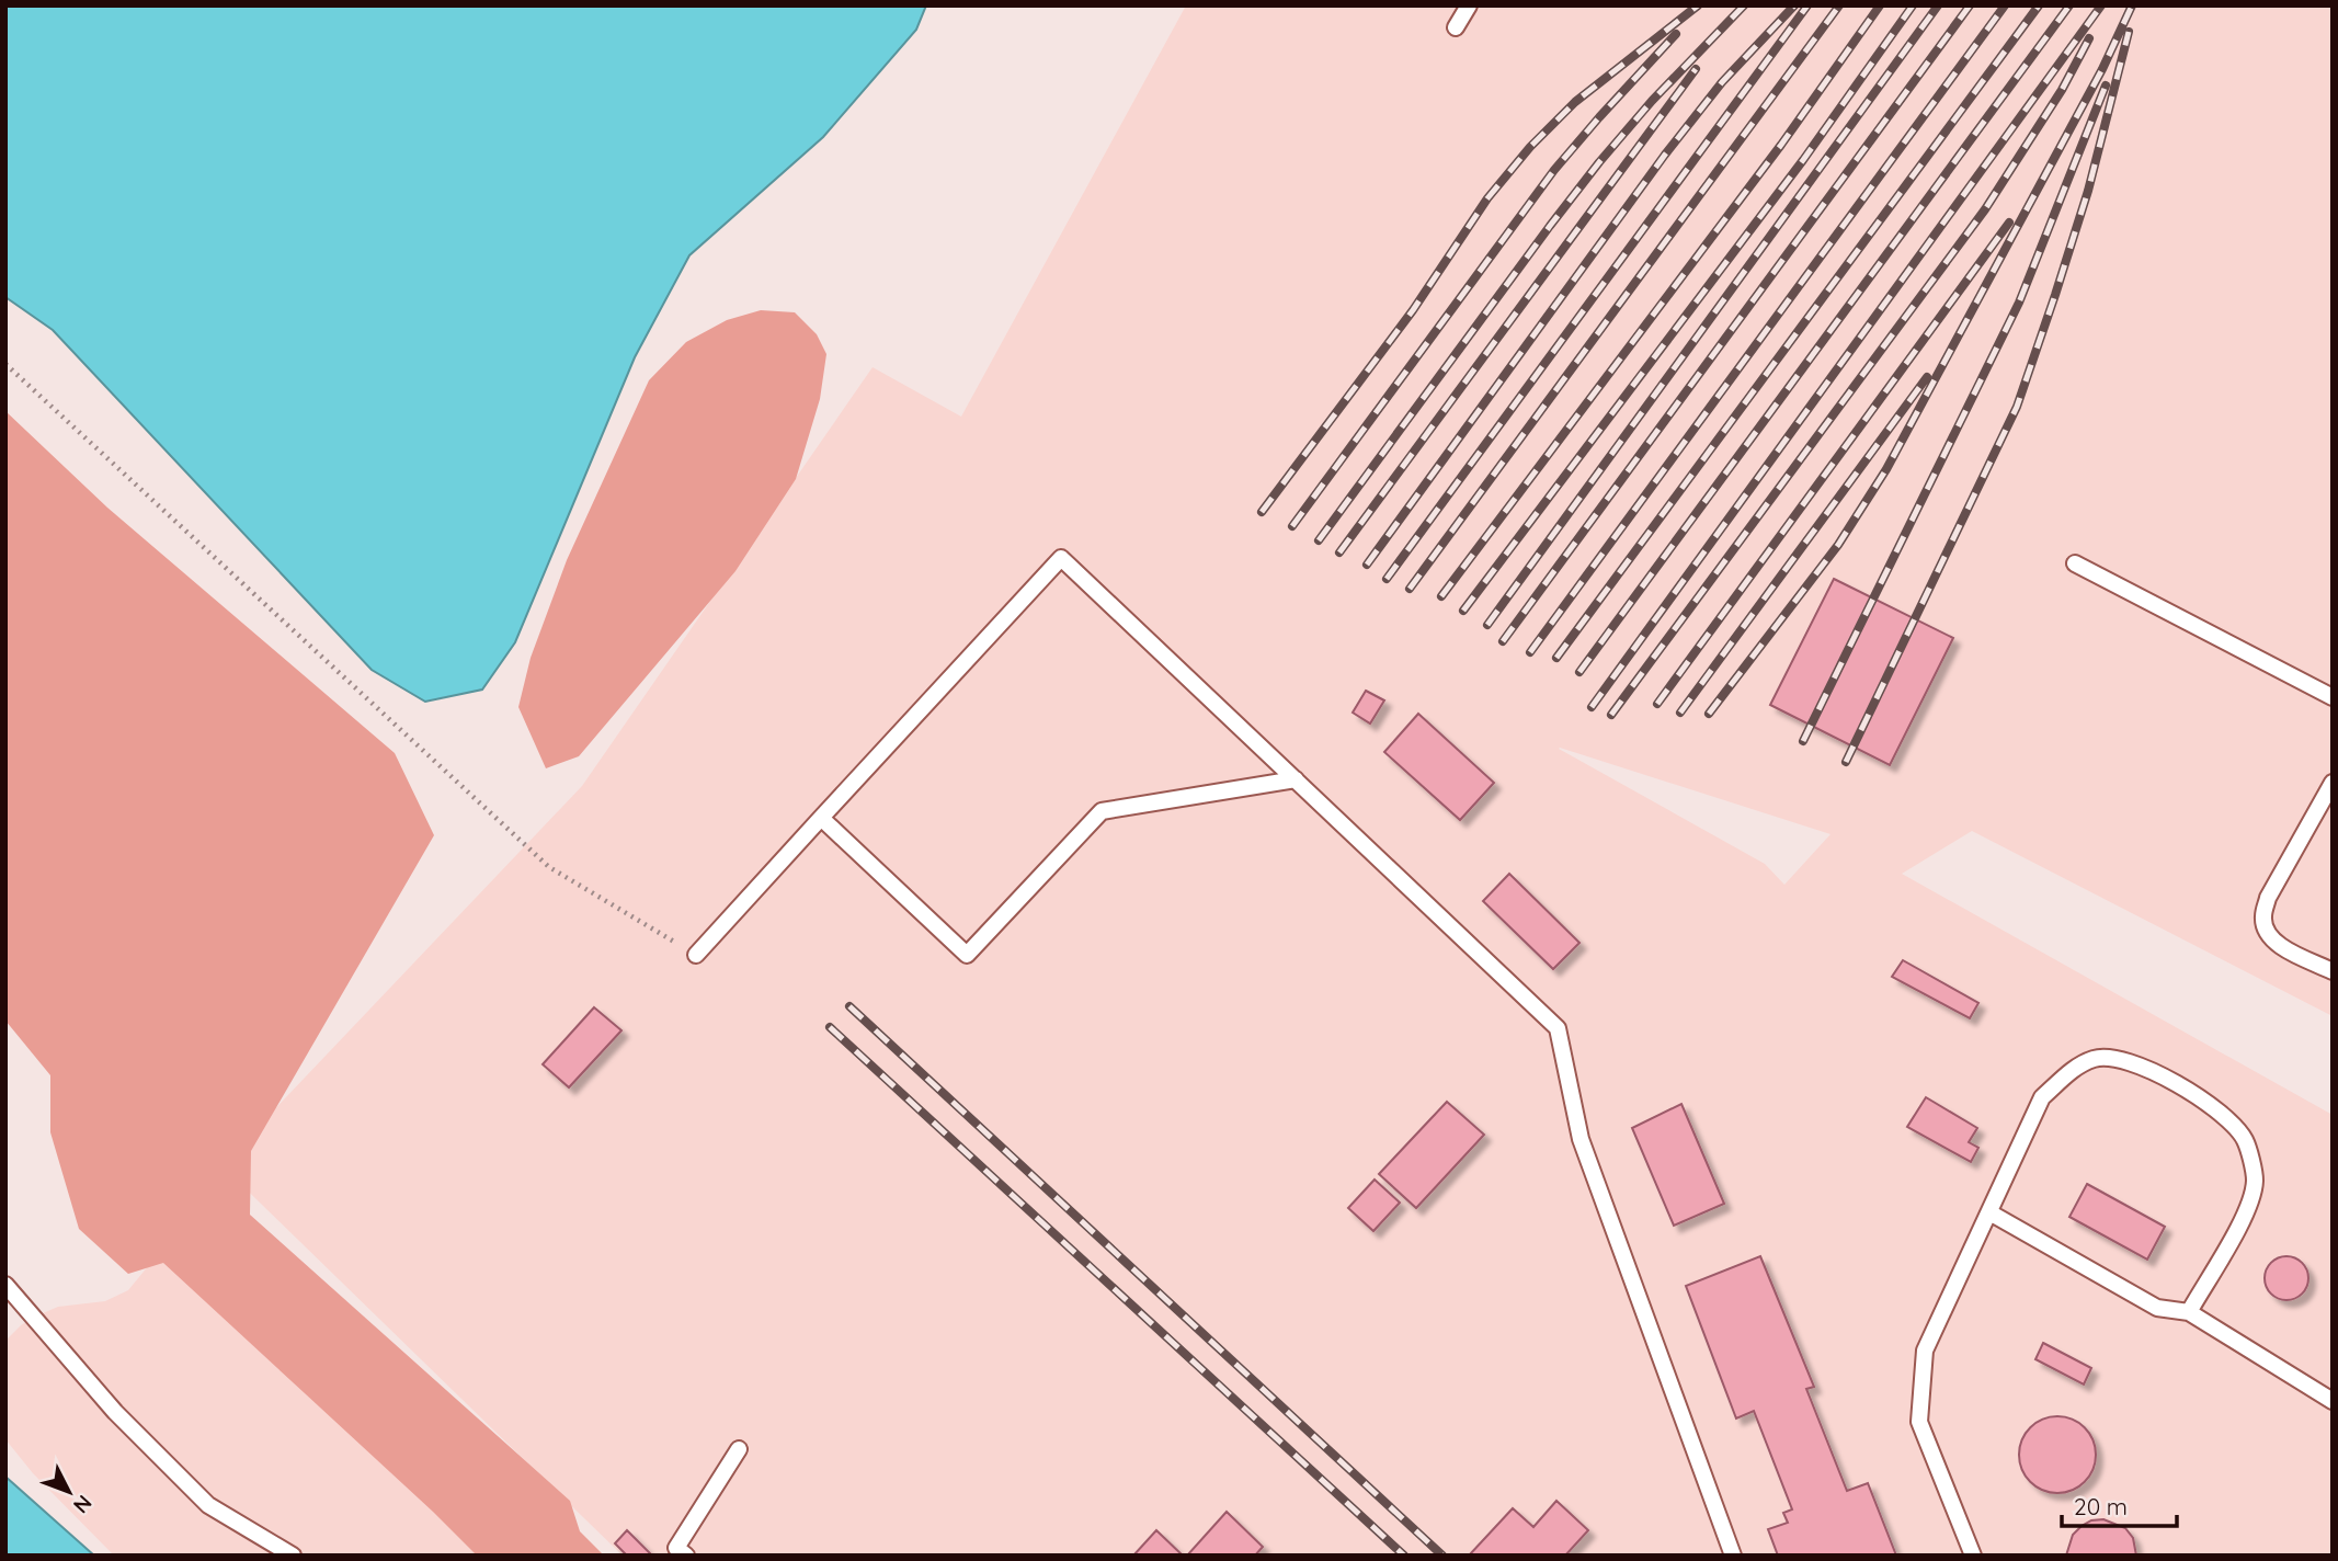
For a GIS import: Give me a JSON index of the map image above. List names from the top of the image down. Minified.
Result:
{"scale_bar":"20 m","north":"bottom right"}
